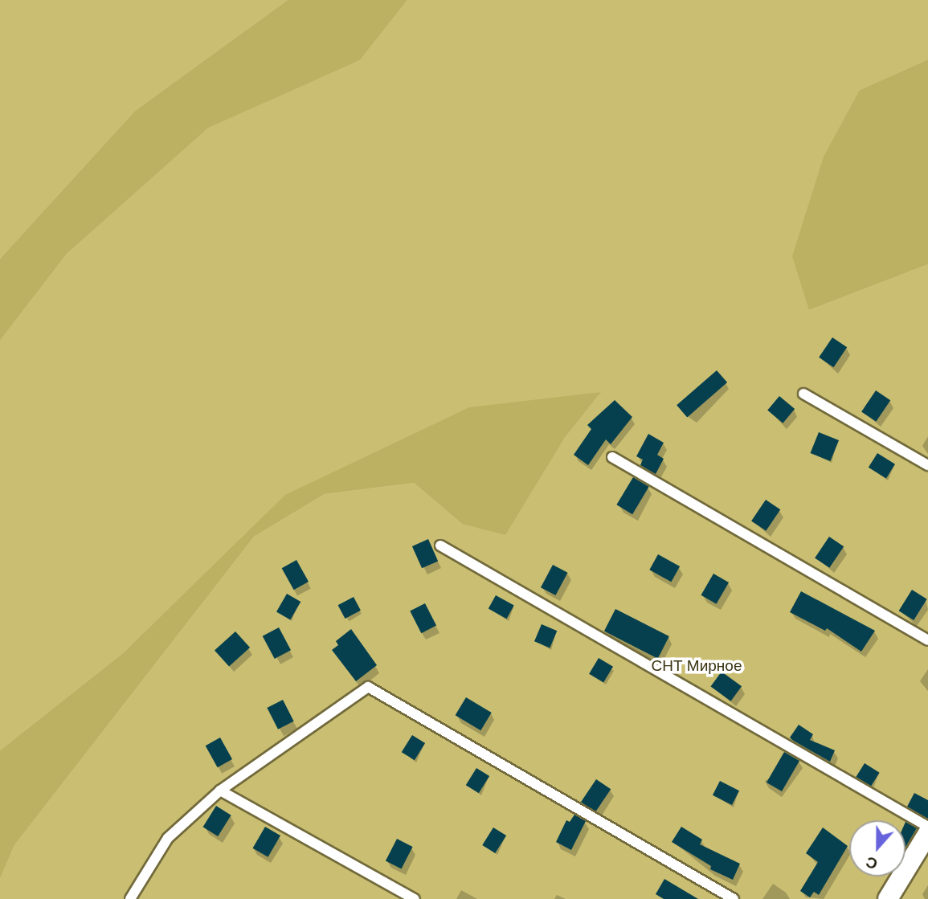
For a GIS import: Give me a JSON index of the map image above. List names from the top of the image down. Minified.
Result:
{"parks":["СНТ Мирное"],"north":"bottom"}
